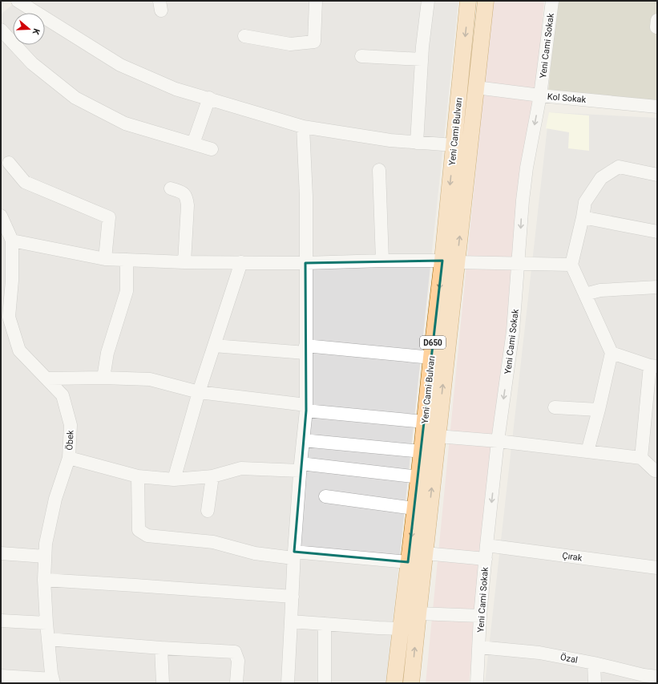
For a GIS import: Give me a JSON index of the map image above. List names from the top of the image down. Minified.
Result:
{"streets":{"main road":["Yeni Cami Bulvarı","D650"],"street":["Yeni Cami Sokak","Kol Sokak","Öbek","Çırak","Özal"]},"crossings":[["Yeni Cami Sokak","Kol Sokak"],["Yeni Cami Sokak","Çırak"],["Yeni Cami Sokak","Özal"],["Kol Sokak","Yeni Cami Bulvarı"]],"north":"right"}
